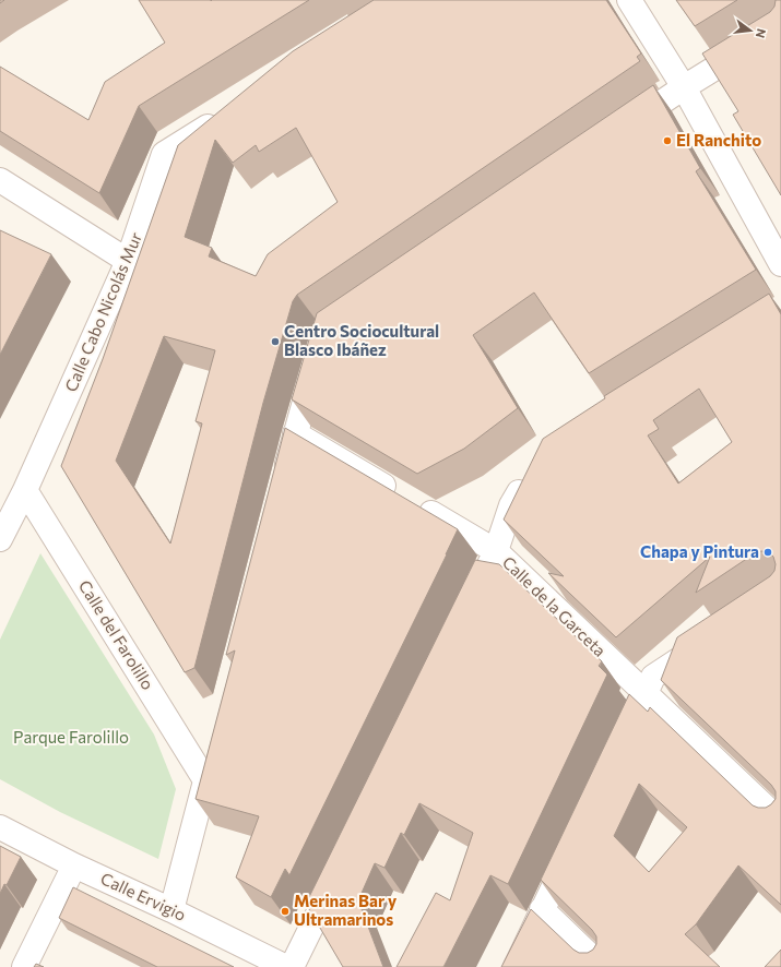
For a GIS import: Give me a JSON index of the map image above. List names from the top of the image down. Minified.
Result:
{"streets":{"street":["Calle Cabo Nicolás Mur","Calle de la Garceta","Calle del Farolillo","Calle Ervigio"]},"crossings":[["Calle Cabo Nicolás Mur","Calle del Farolillo"]],"parks":["Parque Farolillo"],"places":["El Ranchito","Centro Sociocultural Blasco Ibáñez","Chapa y Pintura","Merinas Bar y Ultramarinos"],"north":"right"}
